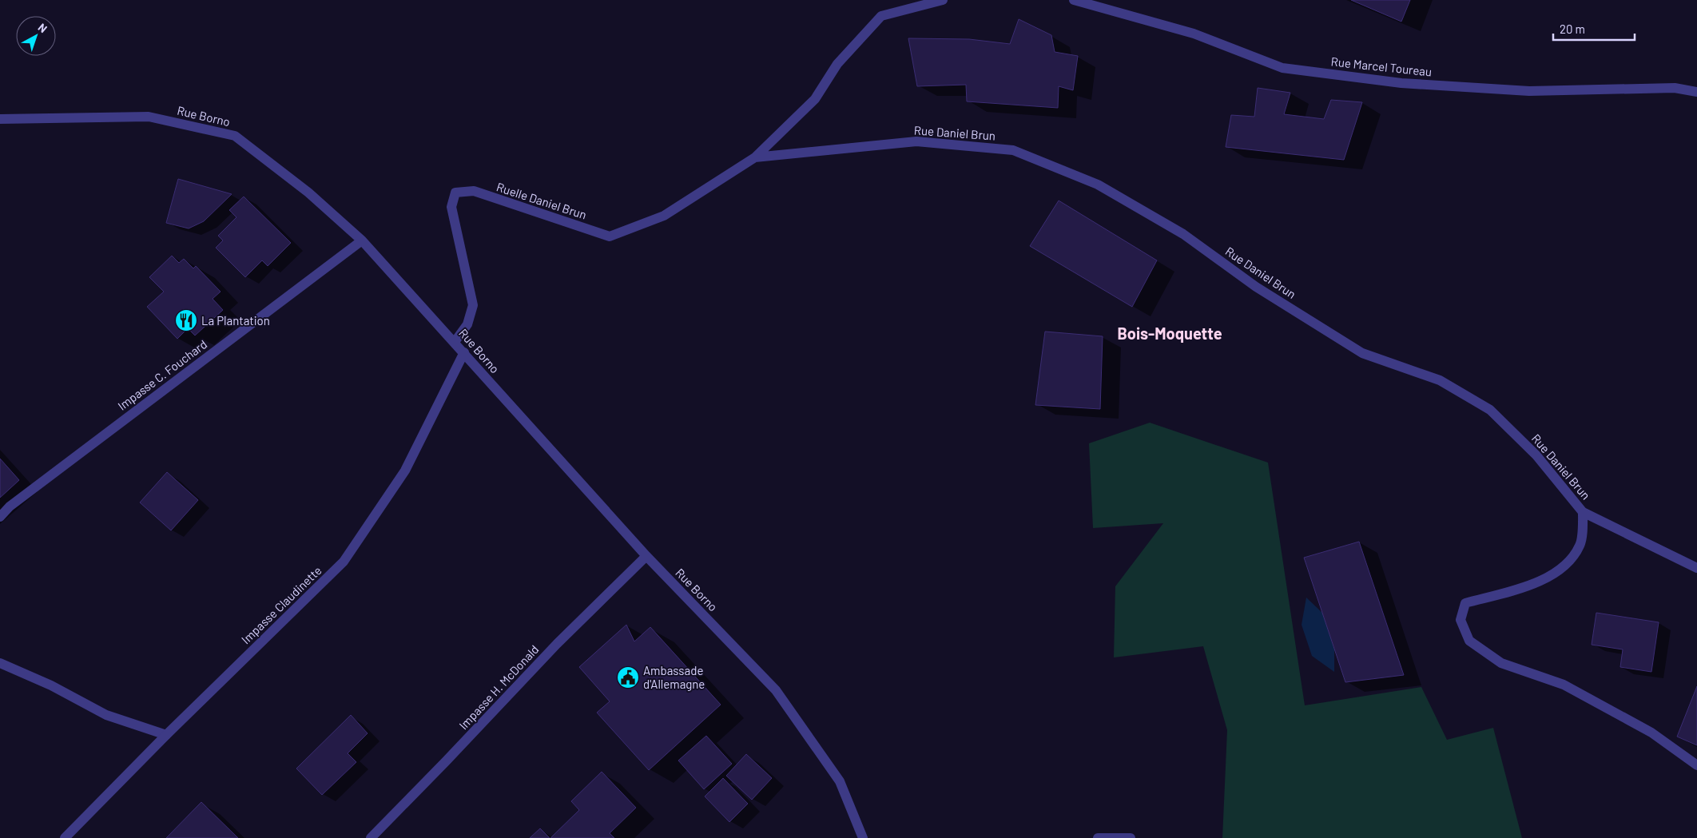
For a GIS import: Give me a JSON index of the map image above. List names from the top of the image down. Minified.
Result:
{"streets":{"street":["Rue Marcel Toureau","Rue Borno","Rue Daniel Brun","Ruelle Daniel Brun","Impasse C. Fouchard","Impasse Claudinette","Impasse H. McDonald"]},"crossings":[["Rue Borno","Ruelle Daniel Brun"],["Rue Borno","Impasse C. Fouchard"],["Rue Borno","Impasse Claudinette"],["Rue Borno","Impasse H. McDonald"],["Rue Daniel Brun","Ruelle Daniel Brun"]],"districts":["Bois-Moquette"],"places":{"restaurant":["La Plantation"],"public building":["Ambassade d'Allemagne"]},"scale_bar":"20 m","north":"top right"}
